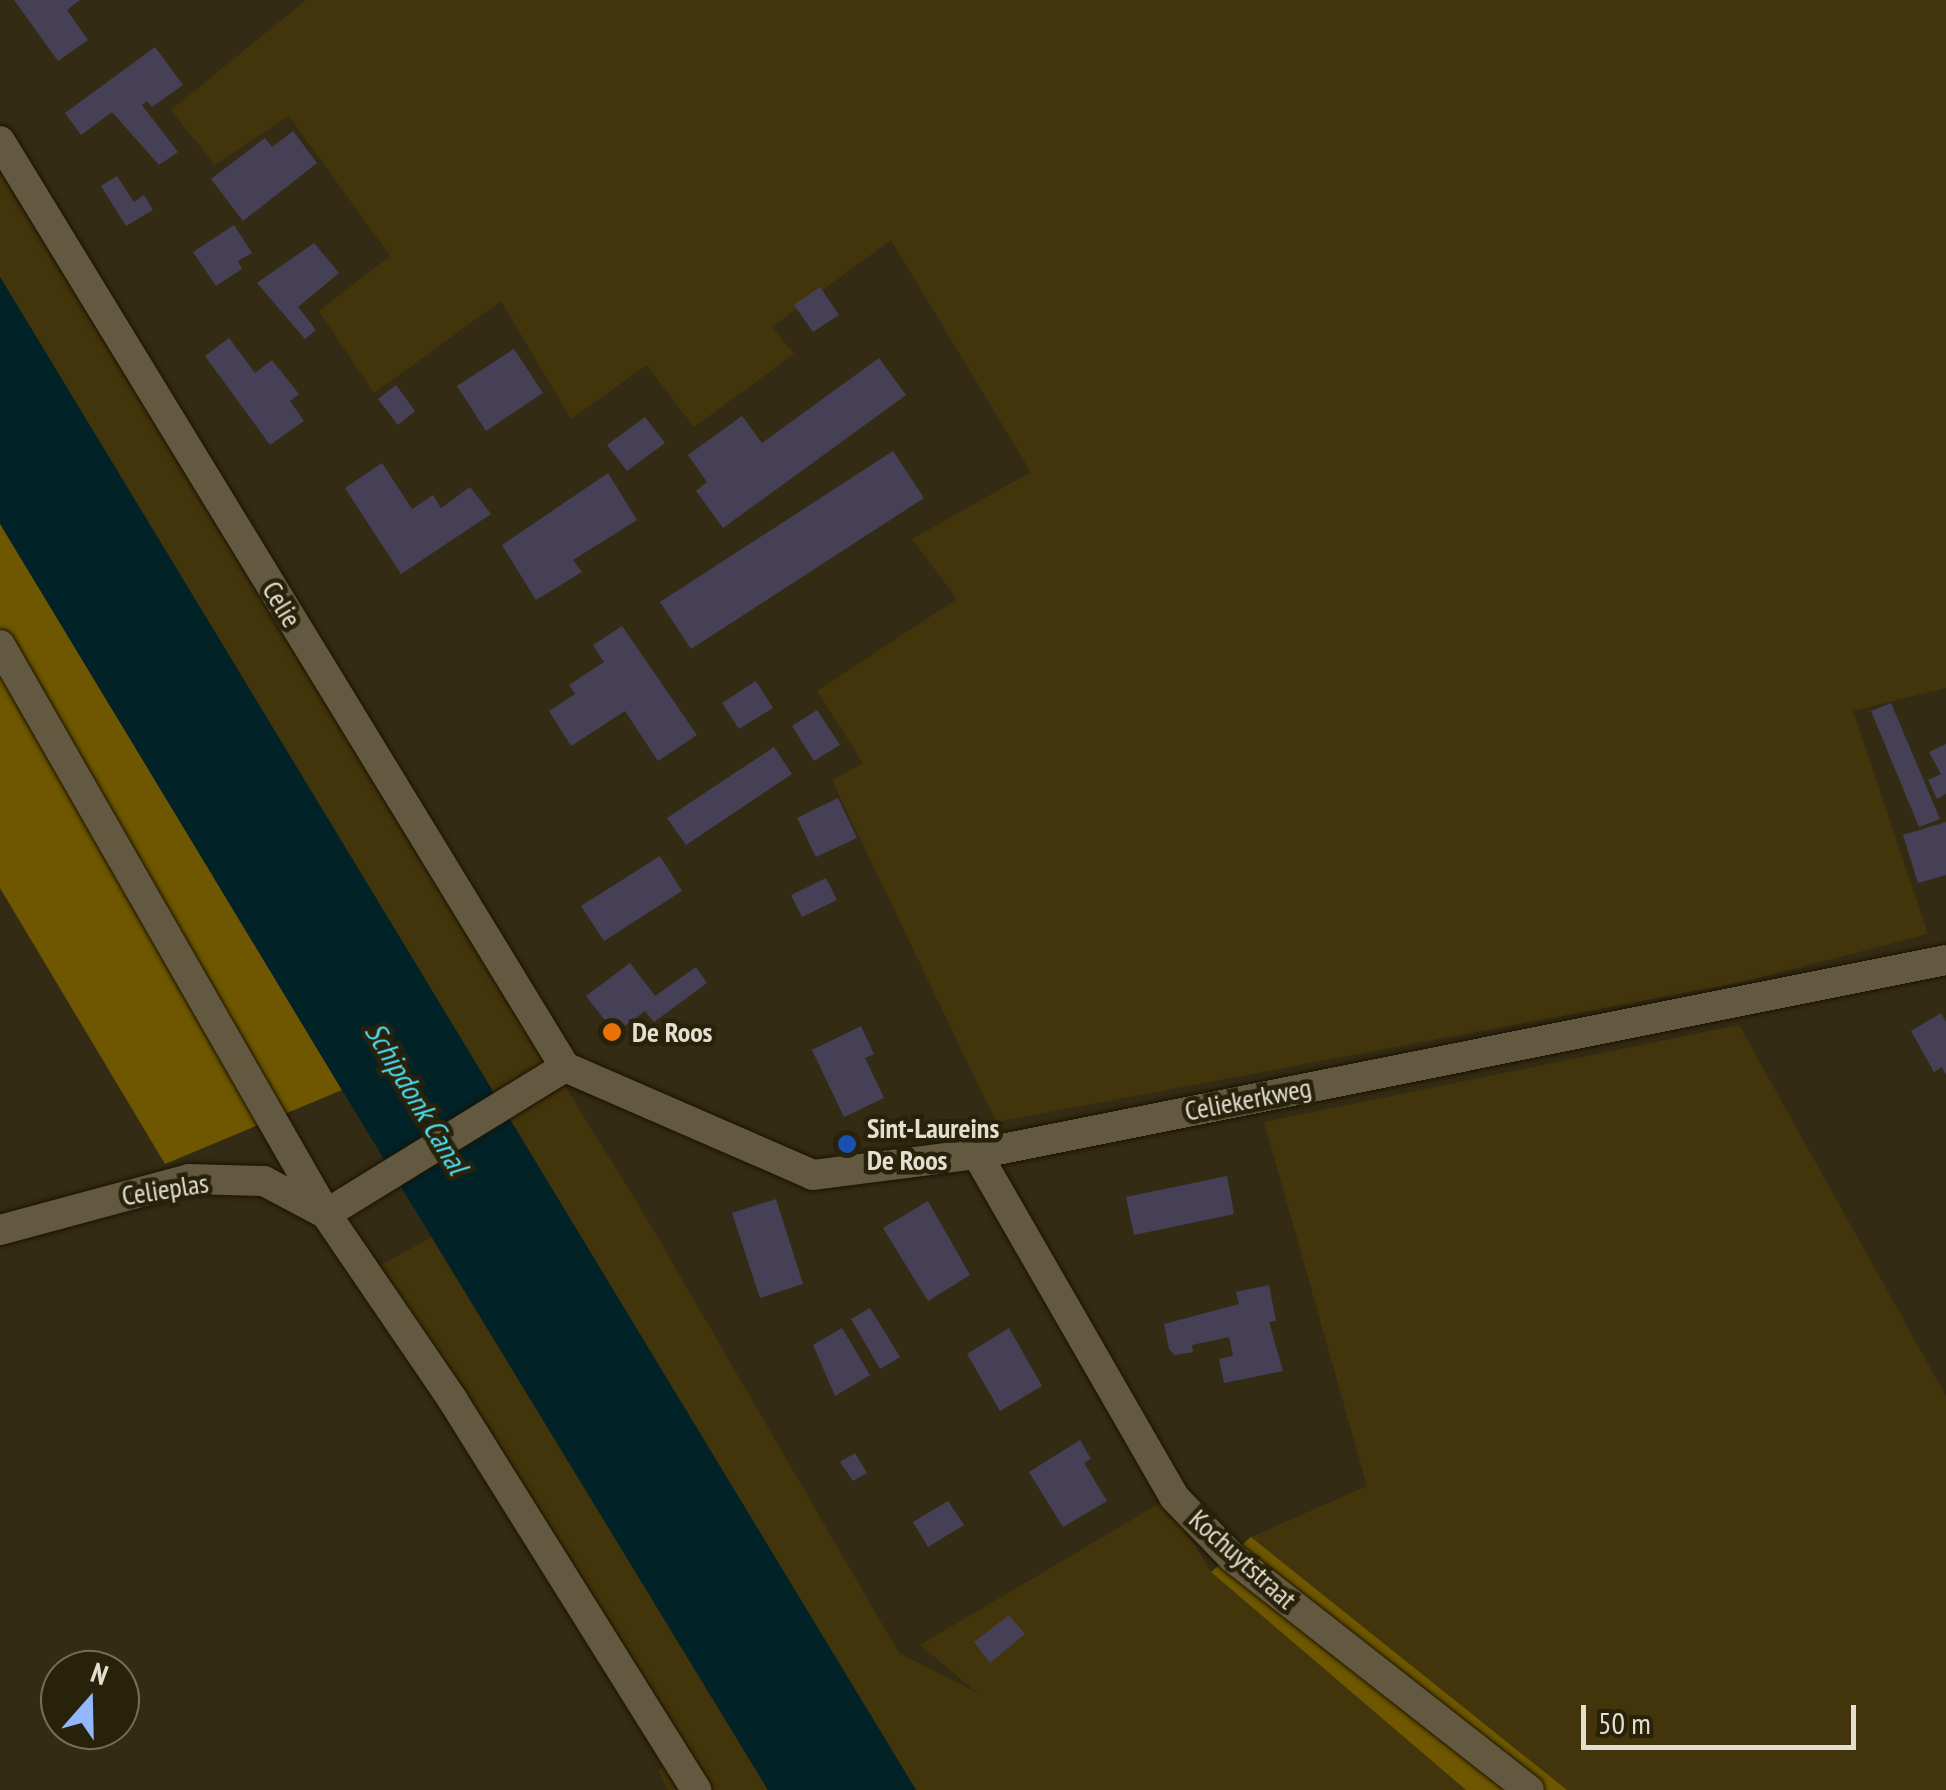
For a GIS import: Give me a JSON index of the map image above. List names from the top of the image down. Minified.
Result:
{"streets":{"street":["Celie","Celiekerkweg","Celieplas","Kochuytstraat"]},"crossings":[["Celie","Celiekerkweg"],["Celiekerkweg","Kochuytstraat"]],"water":["Schipdonk Canal"],"places":["De Roos","Sint-Laureins De Roos"],"scale_bar":"50 m","north":"top"}
